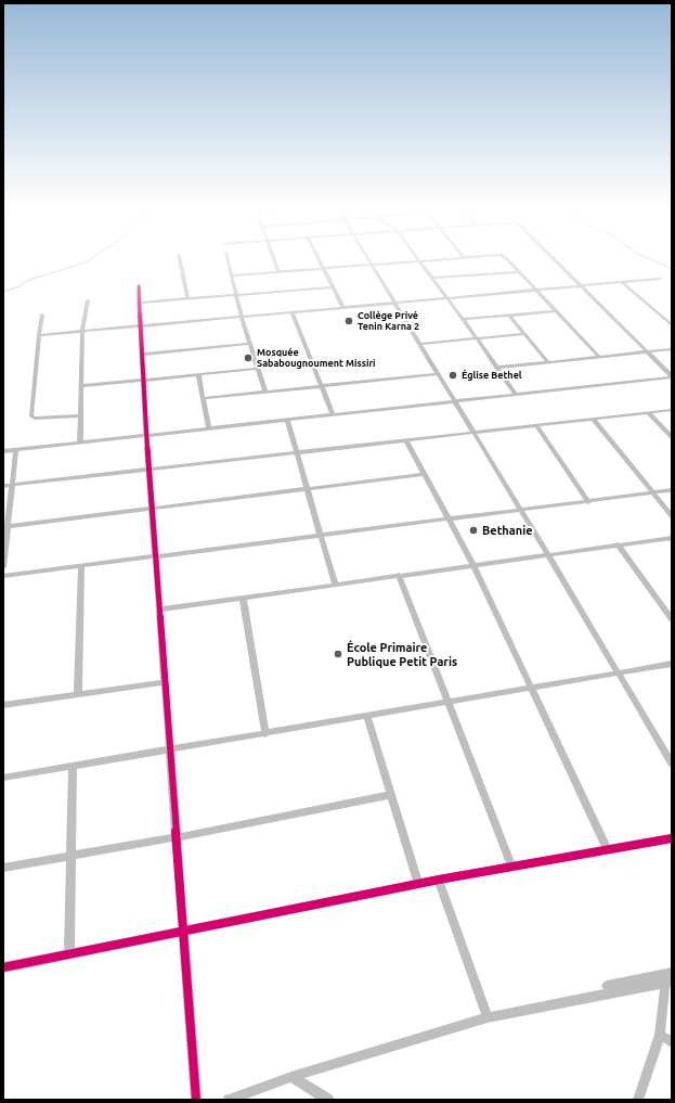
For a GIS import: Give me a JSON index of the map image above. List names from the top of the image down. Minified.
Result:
{"places":["Collège Privé Tenin Karna 2","Mosquée Sababougnoument Missiri","Église Bethel","Bethanie","École Primaire Publique Petit Paris"]}
